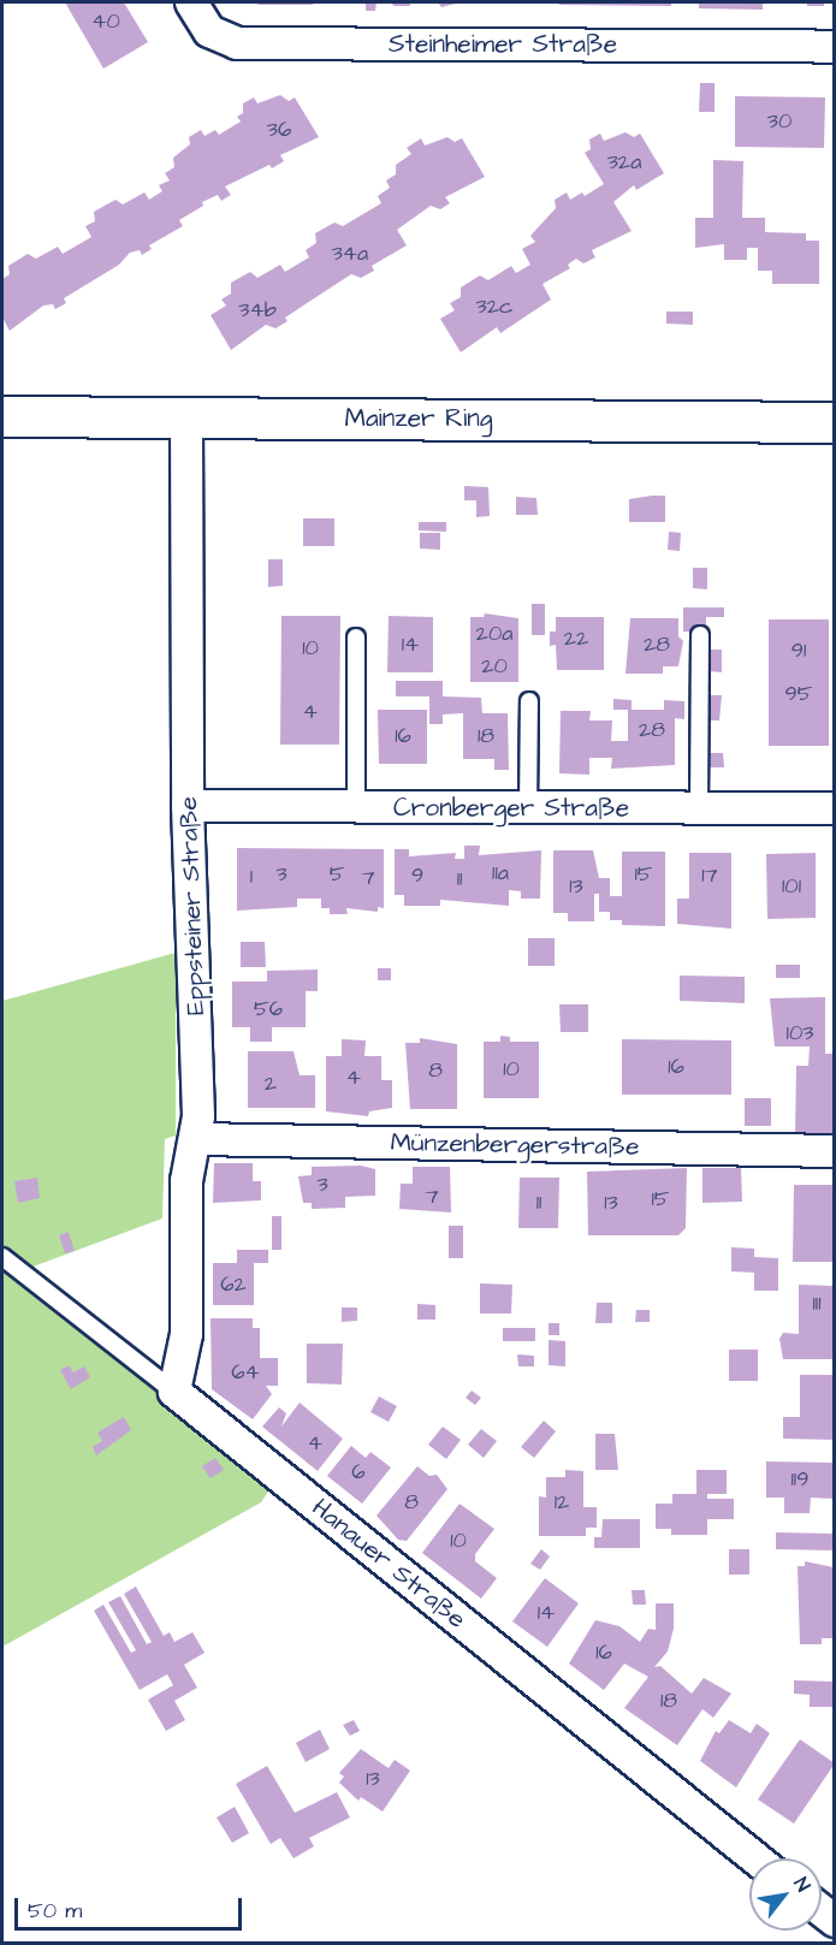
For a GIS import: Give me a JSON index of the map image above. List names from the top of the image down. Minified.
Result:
{"streets":{"street":["Steinheimer Straße","Mainzer Ring","Cronberger Straße","Eppsteiner Straße","Münzenbergerstraße","Hanauer Straße"]},"crossings":[["Mainzer Ring","Eppsteiner Straße"],["Cronberger Straße","Eppsteiner Straße"],["Eppsteiner Straße","Münzenbergerstraße"],["Eppsteiner Straße","Hanauer Straße"]],"house_numbers":["40","30","36","32a","34a","32c","34b","20a","22","14","28","10","91","20","95","4","28","16","18","11a","3","5","15","9","17","1","7","11","13","101","56","103","16","10","8","4","2","3","7","15","11","13","62","111","64","4","6","119","8","12","10","14","16","18","13"],"scale_bar":"50 m","north":"top right"}
